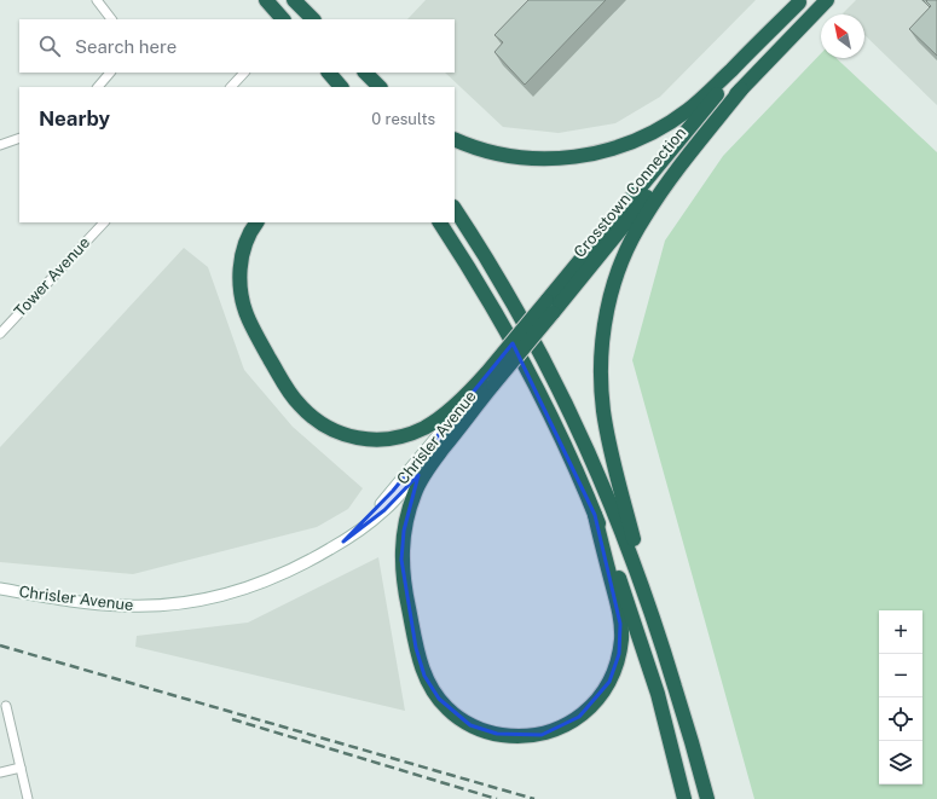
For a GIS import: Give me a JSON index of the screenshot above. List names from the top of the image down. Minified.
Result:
{"streets":{"highway":["Crosstown Connection"],"street":["Tower Avenue","Chrisler Avenue"]},"crossings":[["Crosstown Connection","Chrisler Avenue"]],"north":"top left","page":{"search":"Search here","heading":["Nearby","0 results"],"map_buttons":["+","−"]}}
